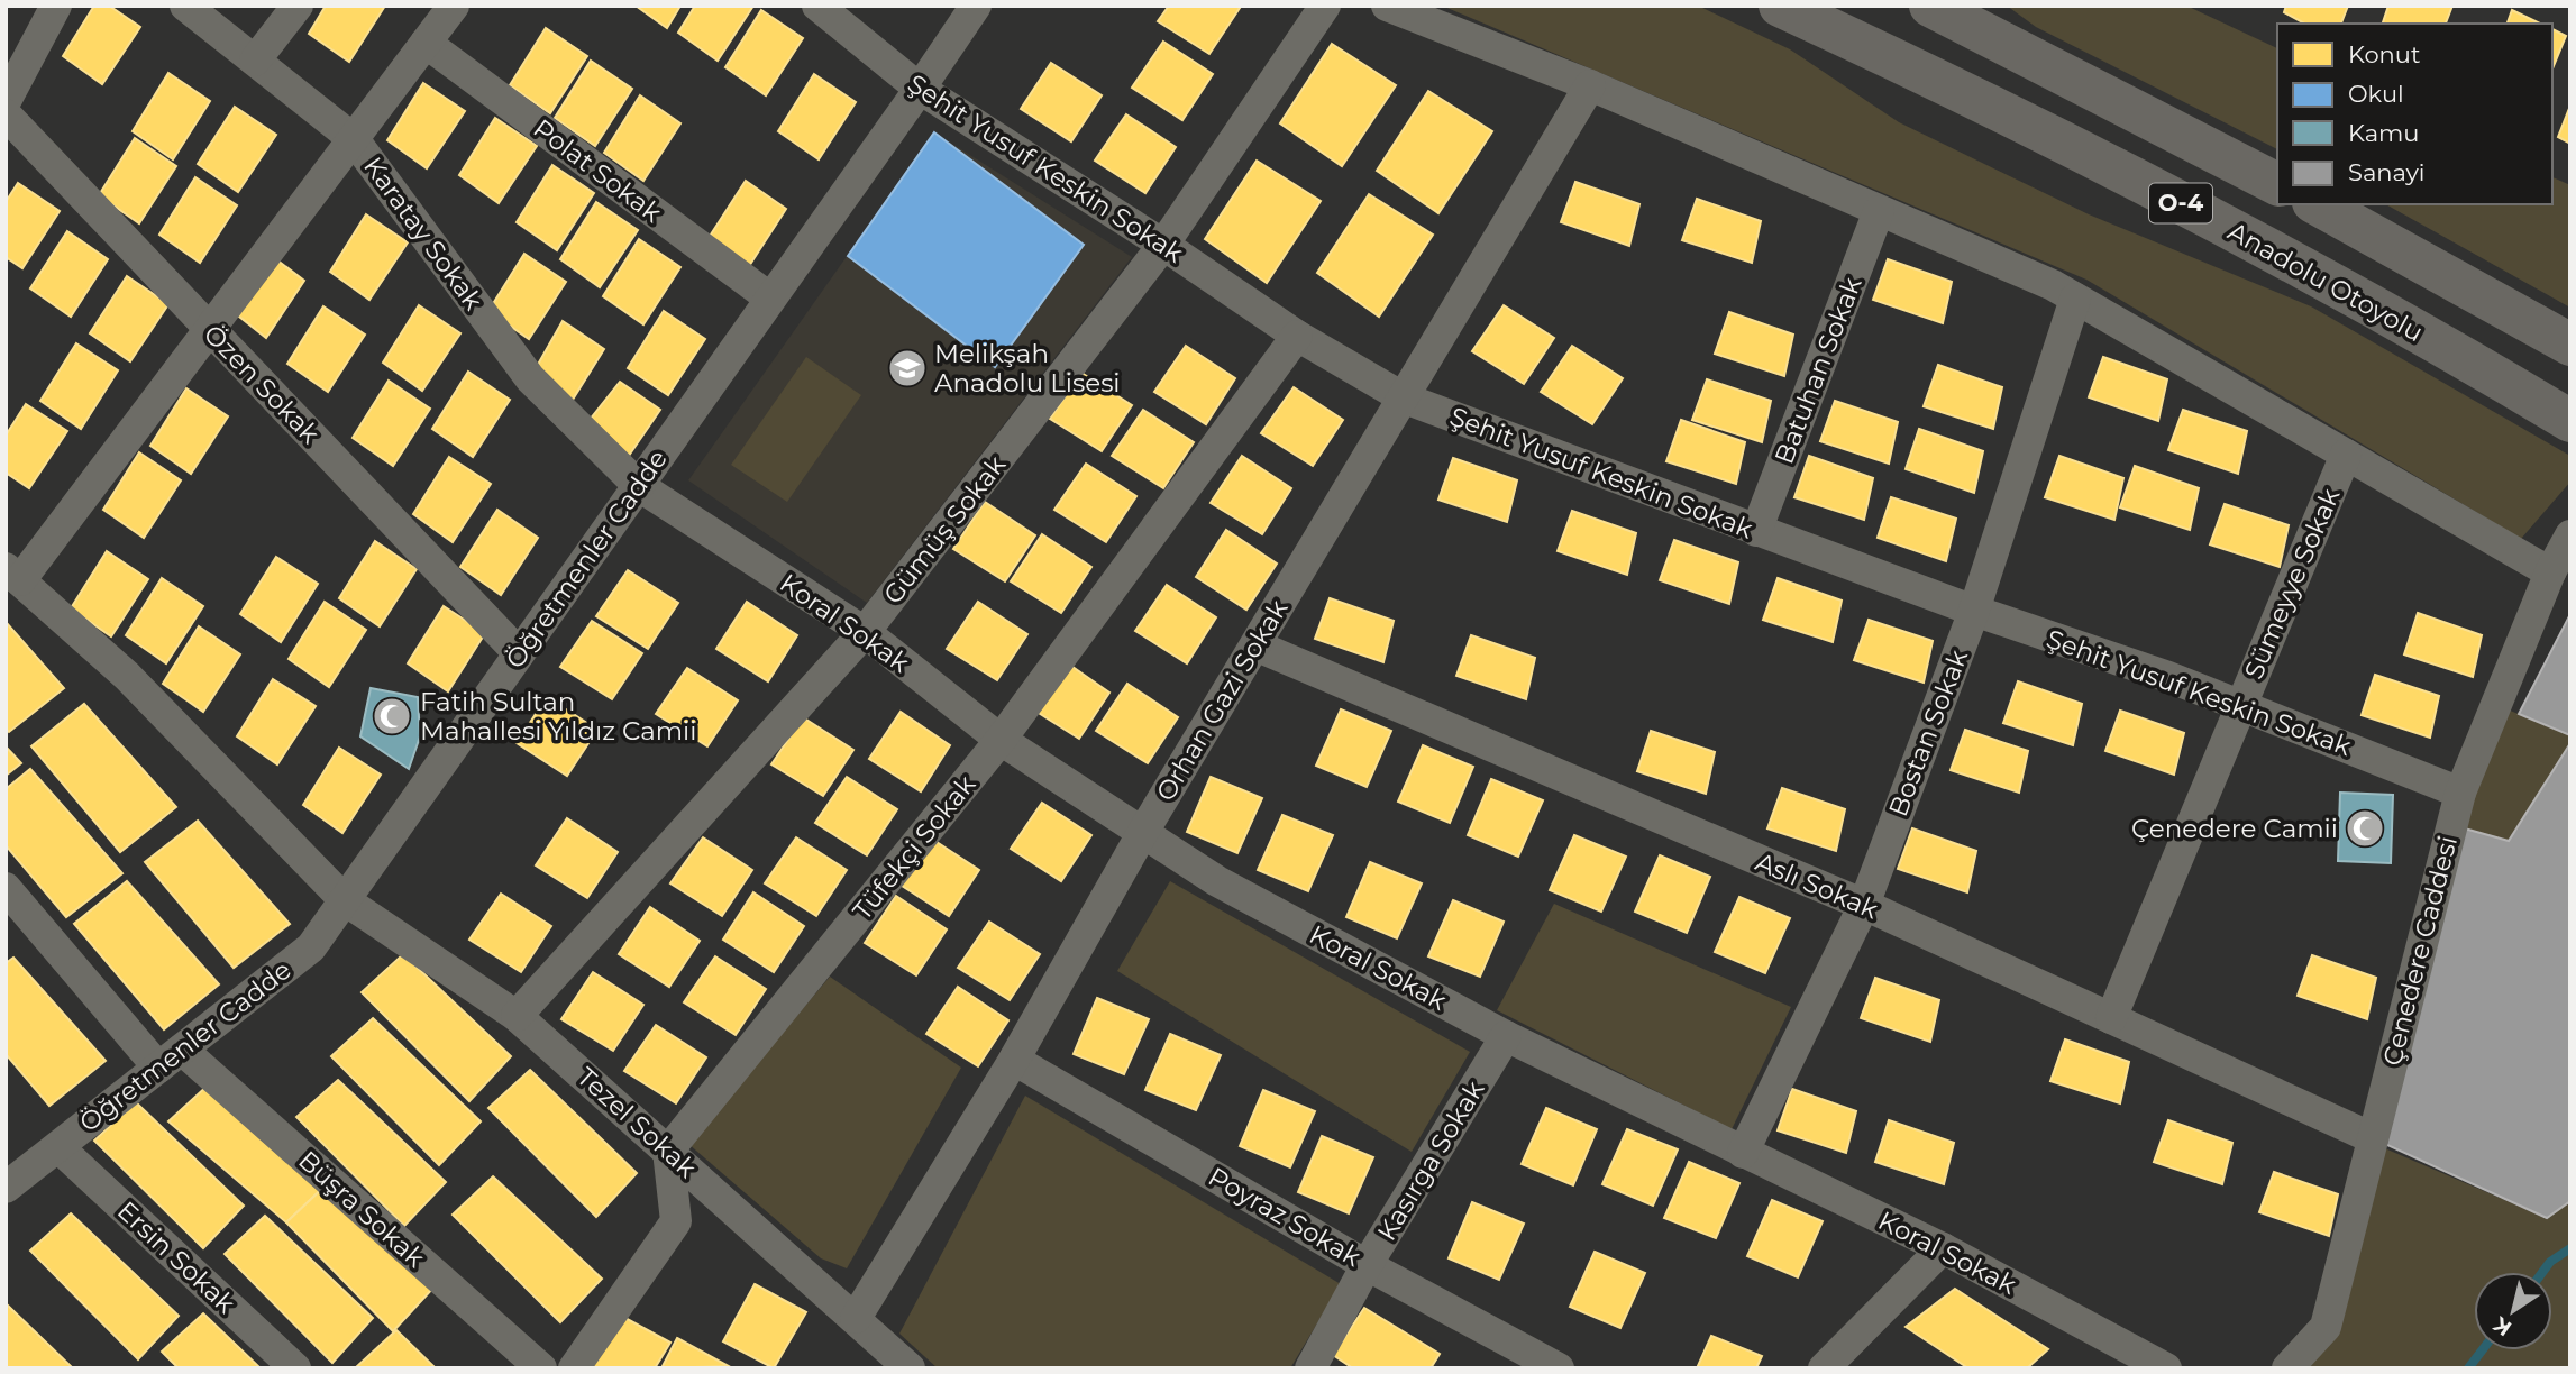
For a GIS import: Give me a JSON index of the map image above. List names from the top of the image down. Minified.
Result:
{"streets":{"highway":["O-4","Anadolu Otoyolu"],"street":["Şehit Yusuf Keskin Sokak","Polat Sokak","Karatay Sokak","Batuhan Sokak","Özen Sokak","Gümüş Sokak","Öğretmenler Cadde","Sümeyye Sokak","Koral Sokak","Orhan Gazi Sokak","Bostan Sokak","Tüfekçi Sokak","Aslı Sokak","Çenedere Caddesi","Tezel Sokak","Kasırga Sokak","Büşra Sokak","Poyraz Sokak","Ersin Sokak"]},"crossings":[["Şehit Yusuf Keskin Sokak","Batuhan Sokak"],["Şehit Yusuf Keskin Sokak","Gümüş Sokak"],["Şehit Yusuf Keskin Sokak","Öğretmenler Cadde"],["Şehit Yusuf Keskin Sokak","Sümeyye Sokak"],["Şehit Yusuf Keskin Sokak","Orhan Gazi Sokak"],["Şehit Yusuf Keskin Sokak","Bostan Sokak"],["Şehit Yusuf Keskin Sokak","Tüfekçi Sokak"],["Şehit Yusuf Keskin Sokak","Çenedere Caddesi"],["Polat Sokak","Öğretmenler Cadde"],["Karatay Sokak","Öğretmenler Cadde"],["Karatay Sokak","Koral Sokak"],["Özen Sokak","Öğretmenler Cadde"],["Gümüş Sokak","Koral Sokak"],["Gümüş Sokak","Tezel Sokak"],["Öğretmenler Cadde","Koral Sokak"],["Öğretmenler Cadde","Tezel Sokak"],["Öğretmenler Cadde","Büşra Sokak"],["Öğretmenler Cadde","Ersin Sokak"],["Sümeyye Sokak","Aslı Sokak"],["Koral Sokak","Orhan Gazi Sokak"],["Koral Sokak","Bostan Sokak"],["Koral Sokak","Tüfekçi Sokak"],["Koral Sokak","Kasırga Sokak"],["Orhan Gazi Sokak","Aslı Sokak"],["Orhan Gazi Sokak","Tezel Sokak"],["Orhan Gazi Sokak","Poyraz Sokak"],["Bostan Sokak","Aslı Sokak"],["Tüfekçi Sokak","Tezel Sokak"],["Aslı Sokak","Çenedere Caddesi"],["Kasırga Sokak","Poyraz Sokak"]],"places":{"school or university":["Melikşah Anadolu Lisesi"],"mosque":["Fatih Sultan Mahallesi Yıldız Camii","Çenedere Camii"]},"legend":["Konut","Okul","Kamu","Sanayi"],"north":"bottom left"}
